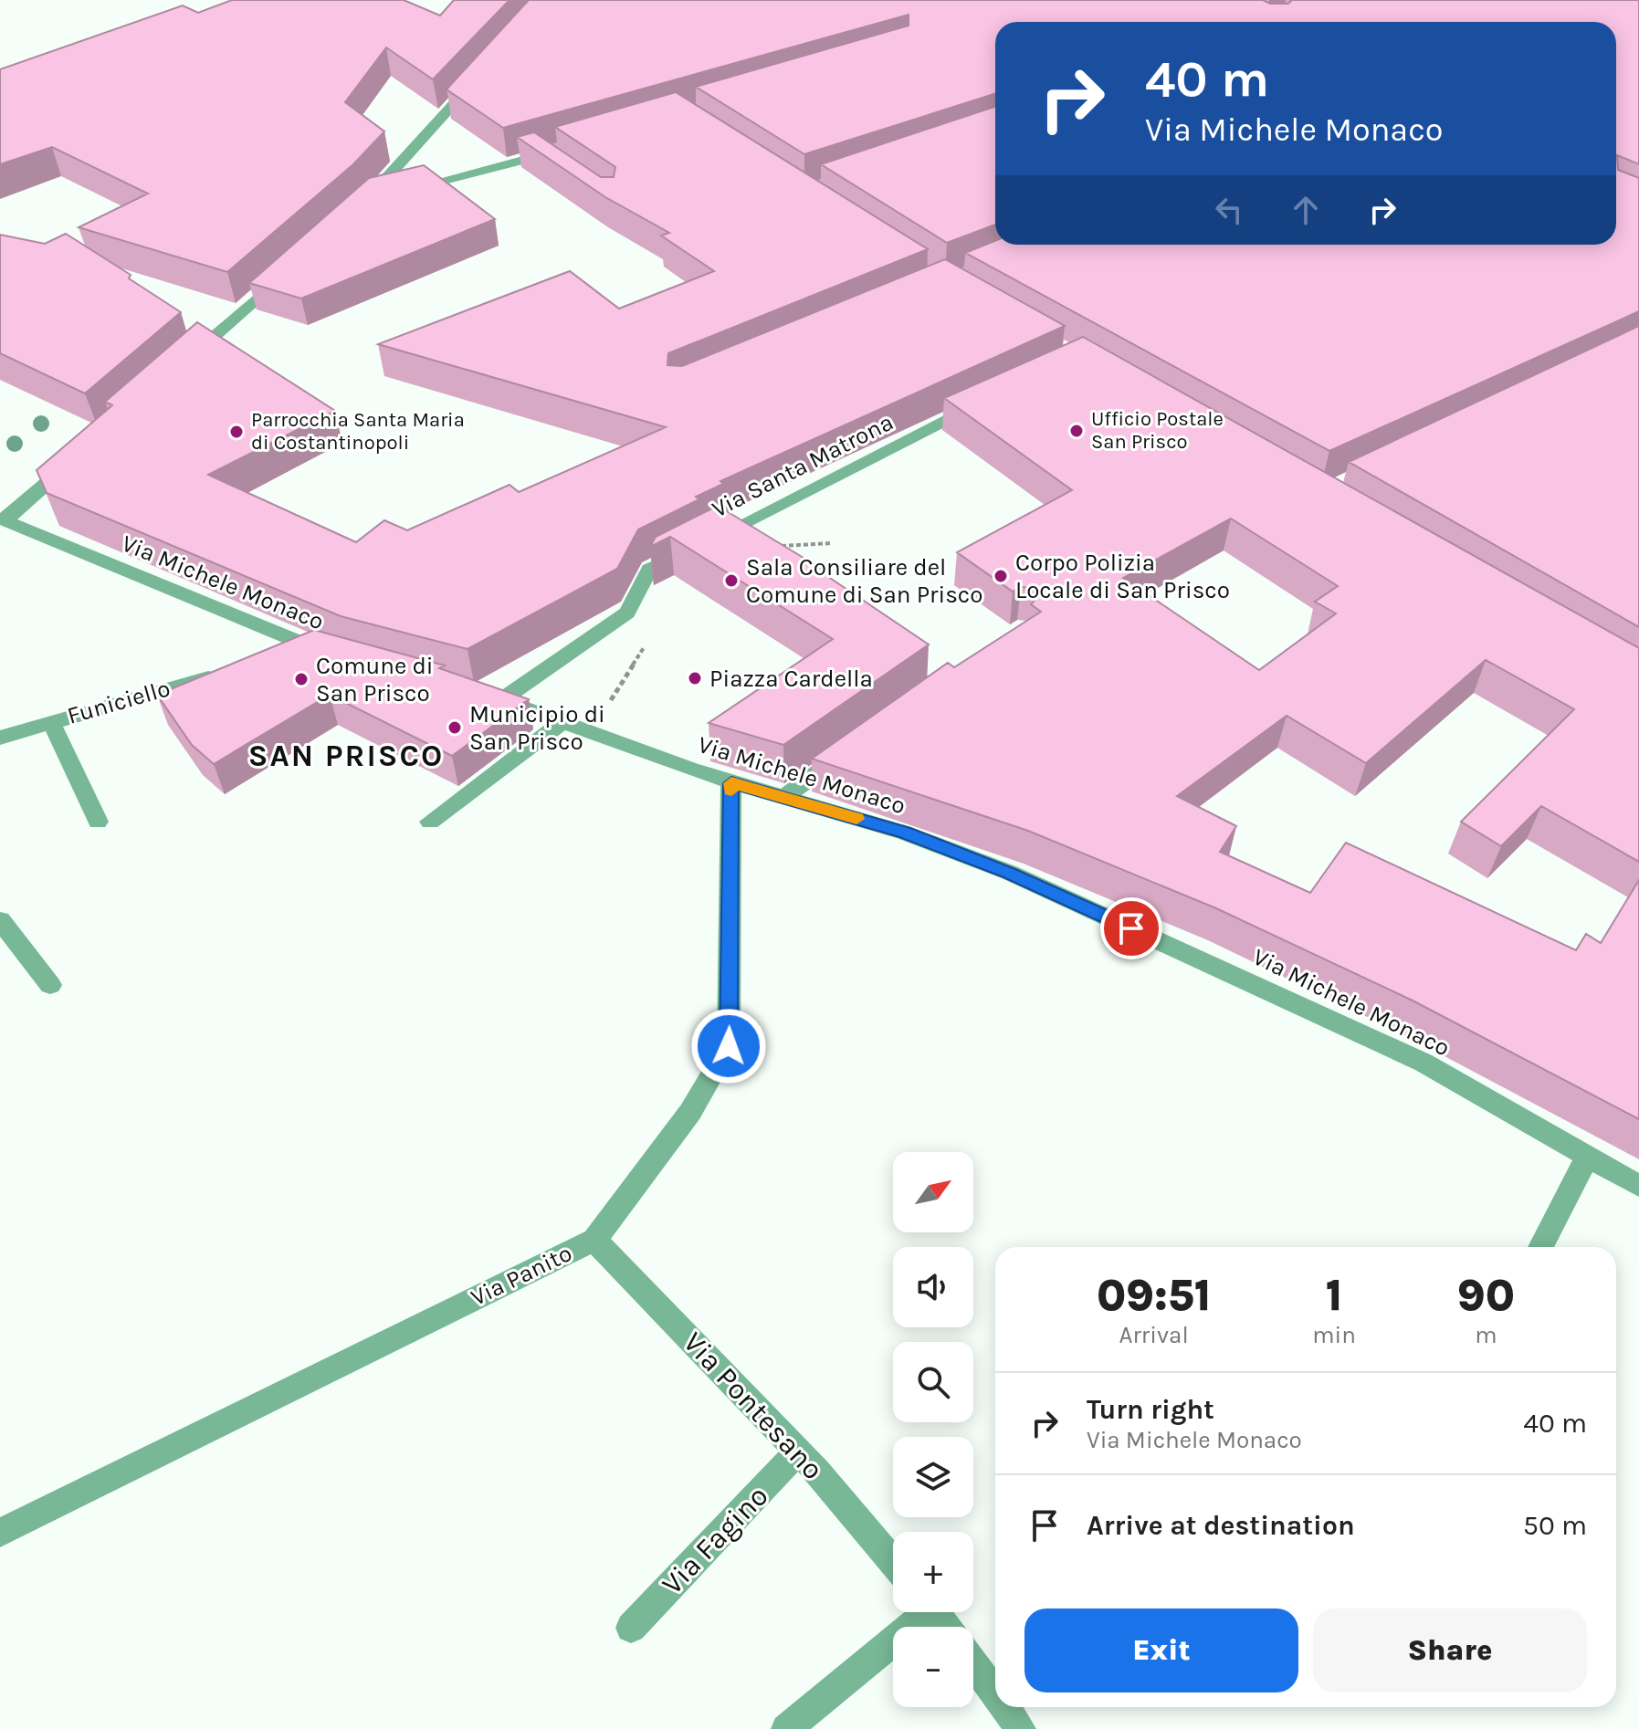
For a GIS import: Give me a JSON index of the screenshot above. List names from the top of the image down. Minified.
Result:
{"streets":{"street":["Via Santa Matrona","Via Michele Monaco","Funiciello","Via Panito","Via Pontesano","Via Fagino"]},"crossings":[["Via Santa Matrona","Via Michele Monaco"],["Via Michele Monaco","Via Panito"],["Via Panito","Via Pontesano"],["Via Pontesano","Via Fagino"]],"districts":["SAN PRISCO"],"places":["Ufficio Postale San Prisco","Parrocchia Santa Maria di Costantinopoli","Corpo Polizia Locale di San Prisco","Sala Consiliare del Comune di San Prisco","Piazza Cardella","Comune di San Prisco","Municipio di San Prisco"],"north":"top right","page":{"turn":["40 m","Via Michele Monaco"],"map_buttons":["+","−"],"eta":["09:51","Arrival","1","min","90","m"],"list":[{"name":"Turn right","note":"Via Michele Monaco","value":"40 m"},{"name":"Arrive at destination","value":"50 m"}],"buttons":["Exit","Share"]}}
